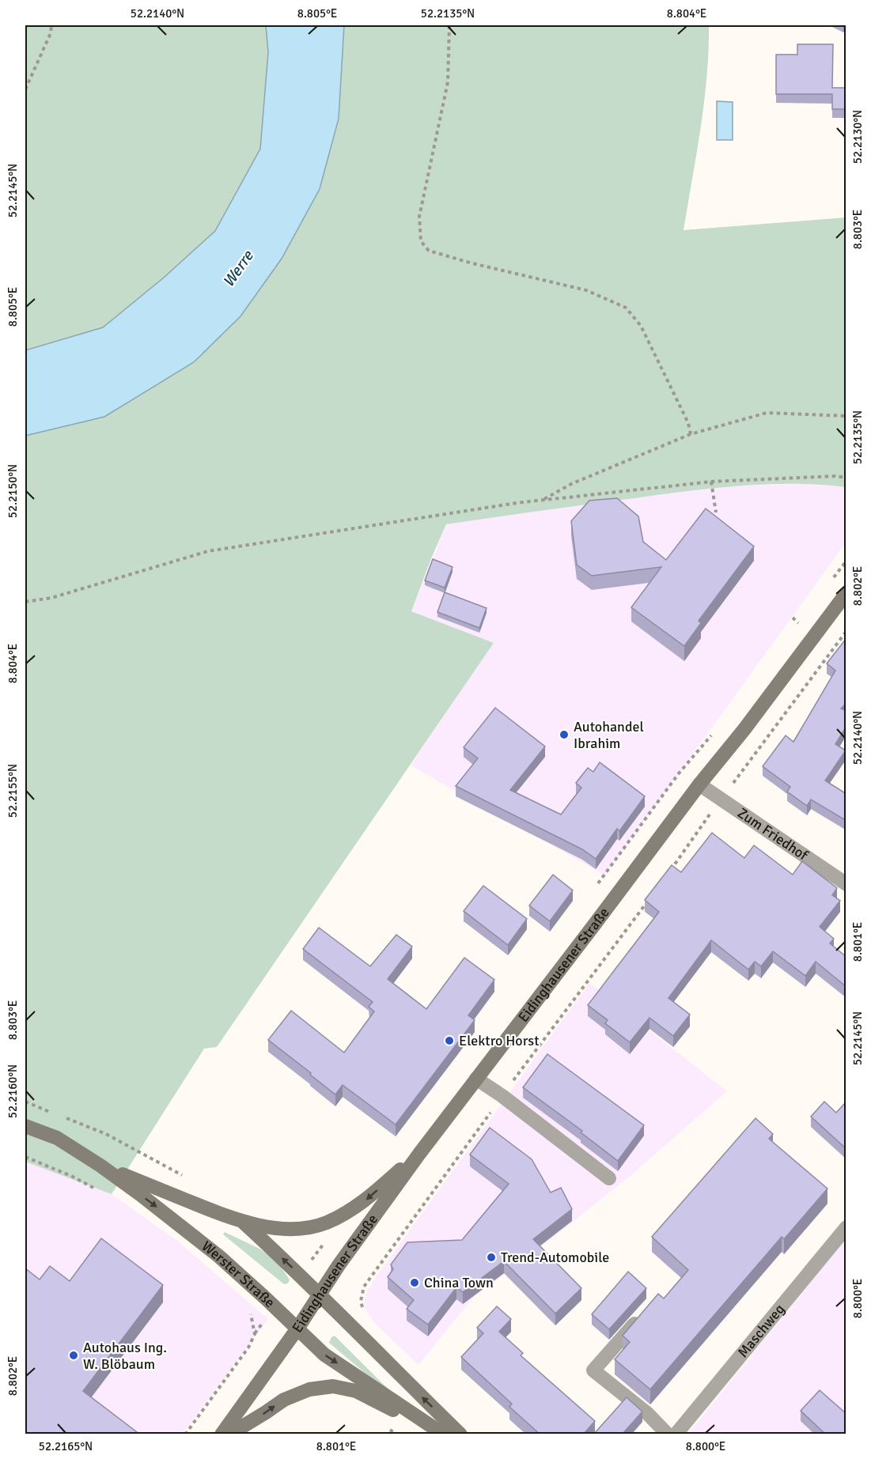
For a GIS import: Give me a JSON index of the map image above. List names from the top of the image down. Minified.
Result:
{"streets":{"main road":["Eidinghausener Straße","Werster Straße"],"street":["Zum Friedhof","Maschweg"]},"crossings":[["Zum Friedhof","Eidinghausener Straße"],["Eidinghausener Straße","Werster Straße"]],"water":["Werre"],"places":["Autohandel Ibrahim","Elektro Horst","Trend-Automobile","China Town","Autohaus Ing. W. Blöbaum"],"coordinates":["52.2140°N","8.805°E","52.2135°N","8.804°E","52.2130°N","52.2145°N","8.803°E","52.2150°N","8.802°E","52.2155°N","8.801°E","52.2160°N","8.800°E","52.2165°N"]}
